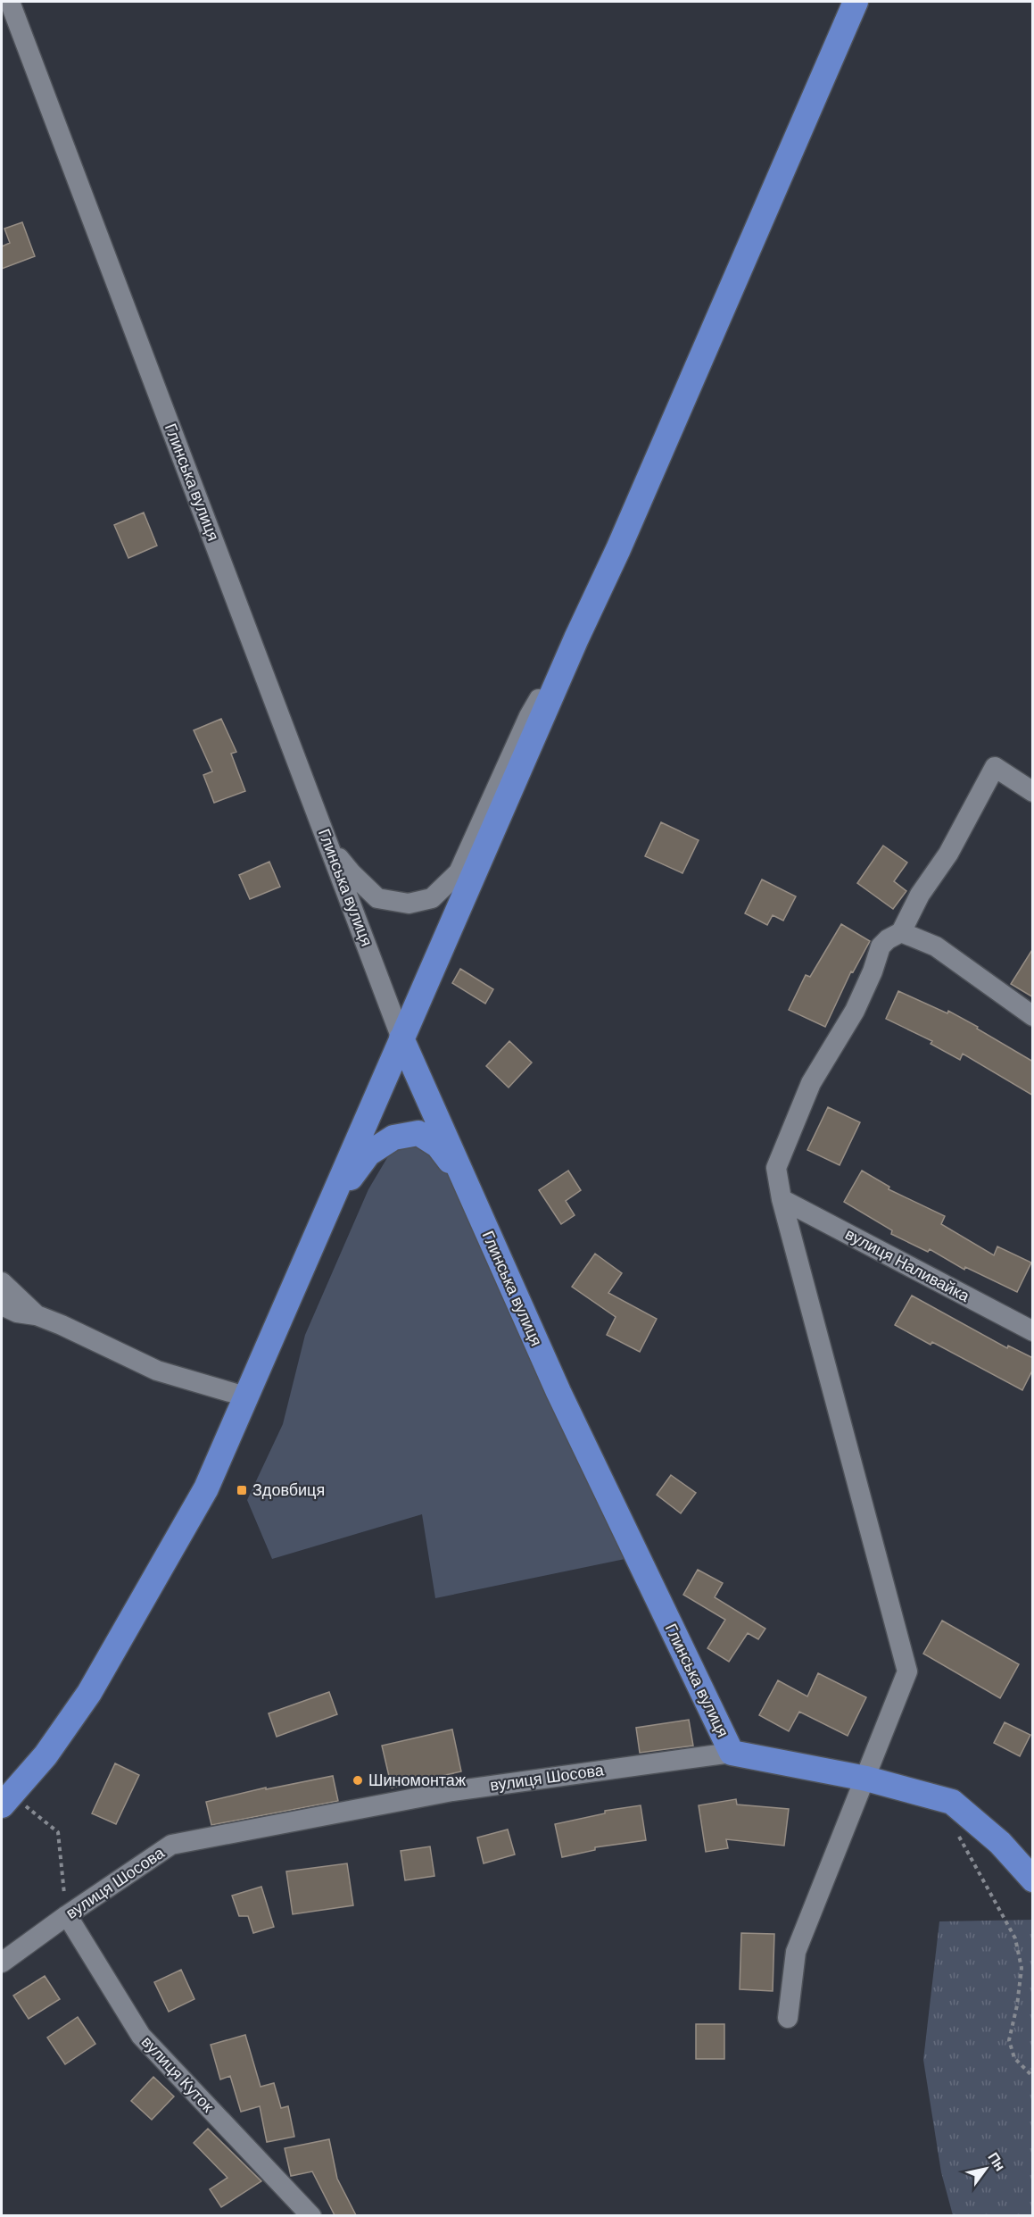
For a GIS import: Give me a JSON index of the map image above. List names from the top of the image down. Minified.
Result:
{"streets":{"main road":["Глинська вулиця","вулиця Шосова"],"street":["вулиця Наливайка","вулиця Куток"]},"crossings":[["Глинська вулиця","вулиця Шосова"],["вулиця Шосова","вулиця Куток"]],"places":{"transit":["Здовбиця"],"other":["Шиномонтаж"]},"north":"top right"}
